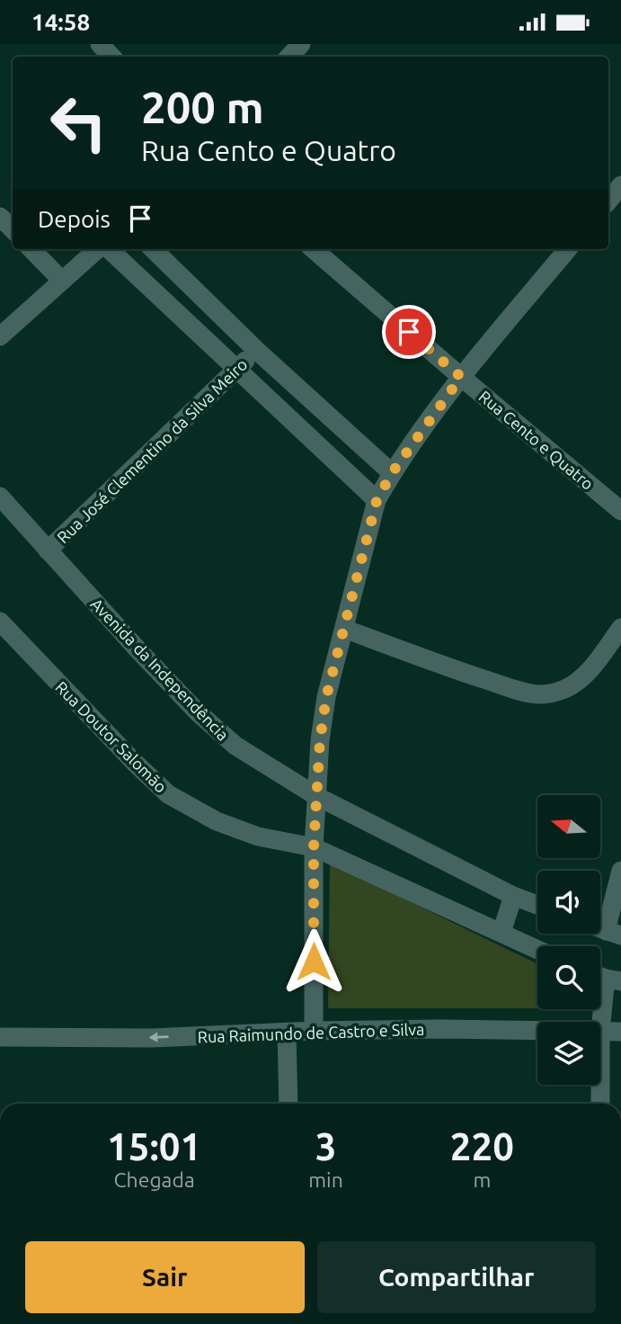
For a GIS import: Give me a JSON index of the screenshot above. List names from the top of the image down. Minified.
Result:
{"streets":{"street":["Rua Cento e Quatro","Rua José Clementino da Silva Meiro","Avenida da Independência","Rua Doutor Salomão","Rua Raimundo de Castro e Silva"]},"crossings":[["Rua José Clementino da Silva Meiro","Avenida da Independência"]],"one_way":["Rua Raimundo de Castro e Silva"],"north":"left","page":{"status":"14:58","turn":["200 m","Rua Cento e Quatro"],"then":"Depois","eta":["15:01","Chegada","3","min","220","m"],"buttons":["Sair","Compartilhar"]}}
